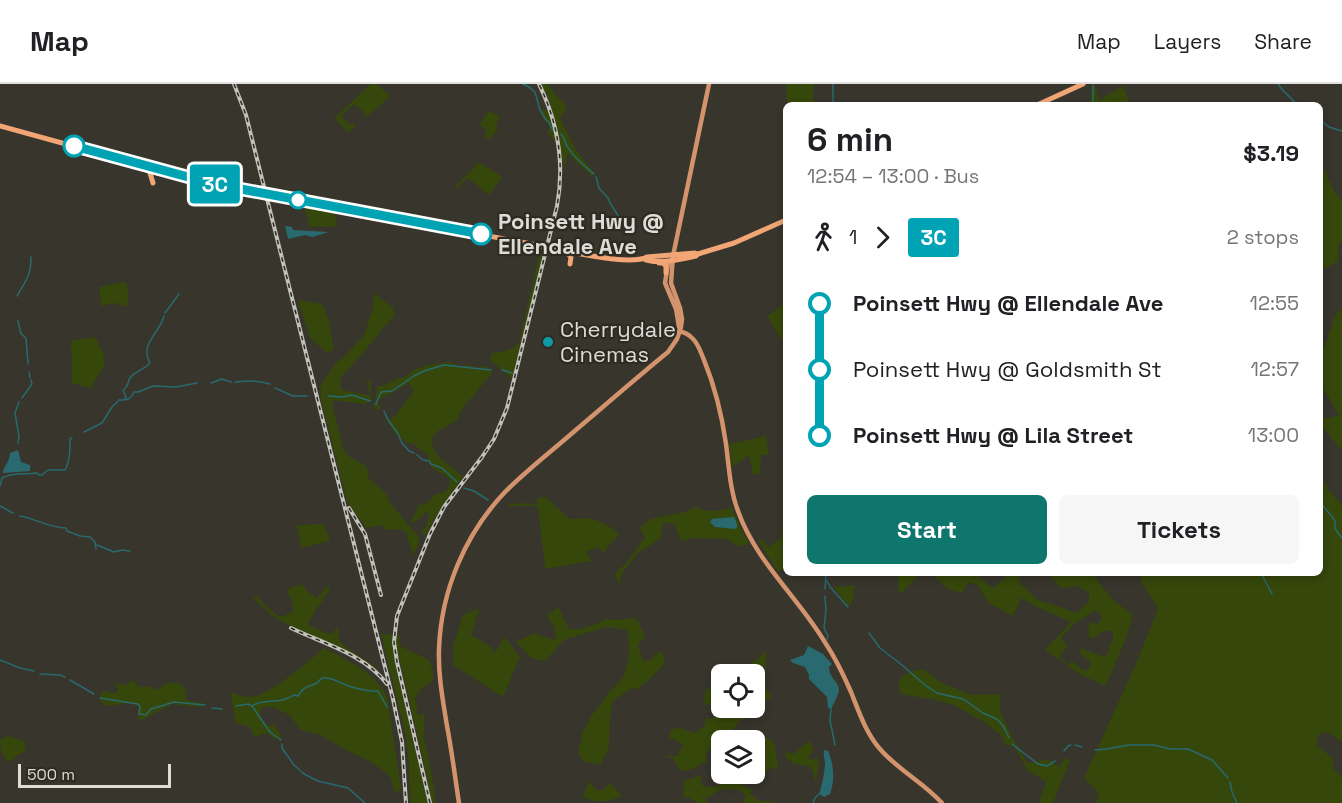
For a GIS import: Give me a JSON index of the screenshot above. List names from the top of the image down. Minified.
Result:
{"places":["Poinsett Hwy @ Ellendale Ave","Cherrydale Cinemas"],"lines":["bus line 3C"],"scale_bar":"500 m","page":{"header":"Map","nav":["Map","Layers","Share"],"on_map":"3C","heading":["6 min","12:54 – 13:00 · Bus","$3.19"],"legs":["1","3C","2 stops"],"list":[{"name":"Poinsett Hwy @ Ellendale Ave","value":"12:55"},{"name":"Poinsett Hwy @ Goldsmith St","value":"12:57"},{"name":"Poinsett Hwy @ Lila Street","value":"13:00"}],"buttons":["Start","Tickets"],"scale":"500 m"}}
